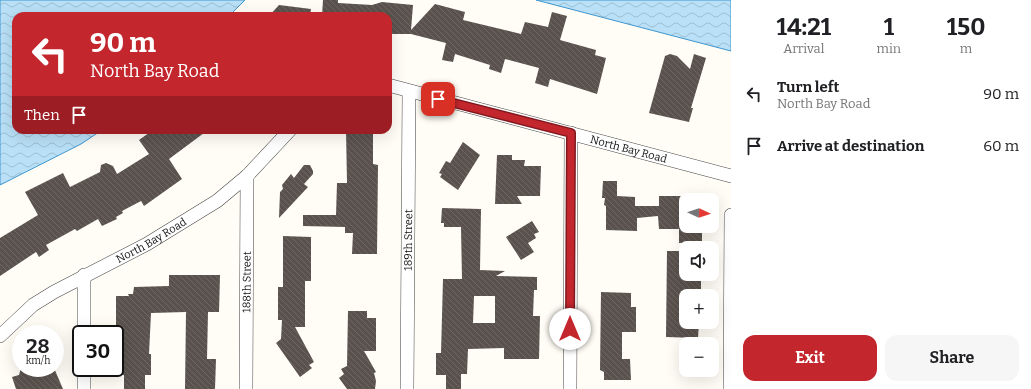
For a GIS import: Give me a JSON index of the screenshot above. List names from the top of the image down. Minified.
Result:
{"streets":{"street":["North Bay Road","189th Street","188th Street"]},"crossings":[["North Bay Road","189th Street"],["North Bay Road","188th Street"]],"north":"right","page":{"eta":["14:21","Arrival","1","min","150","m"],"turn":["90 m","North Bay Road"],"list":[{"name":"Turn left","note":"North Bay Road","value":"90 m"},{"name":"Arrive at destination","value":"60 m"}],"then":"Then","map_buttons":["+","−"],"speed":"28 km/h","limit":"30","buttons":["Exit","Share"]}}
